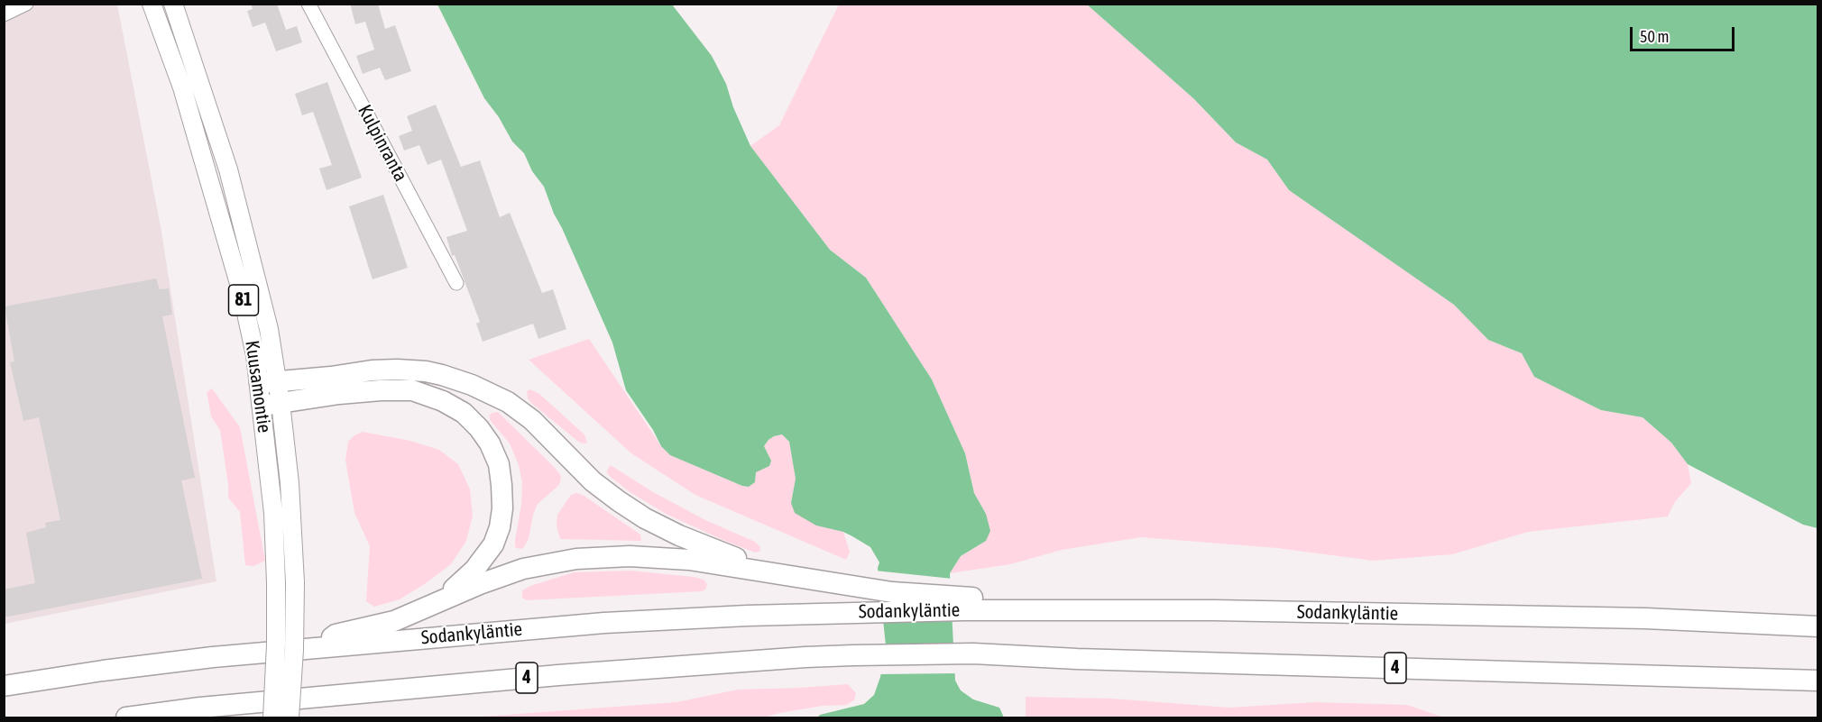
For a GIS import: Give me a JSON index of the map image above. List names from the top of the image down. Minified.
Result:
{"streets":{"highway":["Sodankyläntie","4"],"main road":["81","Kuusamontie"],"street":["Kulpinranta"]},"scale_bar":"50 m"}
